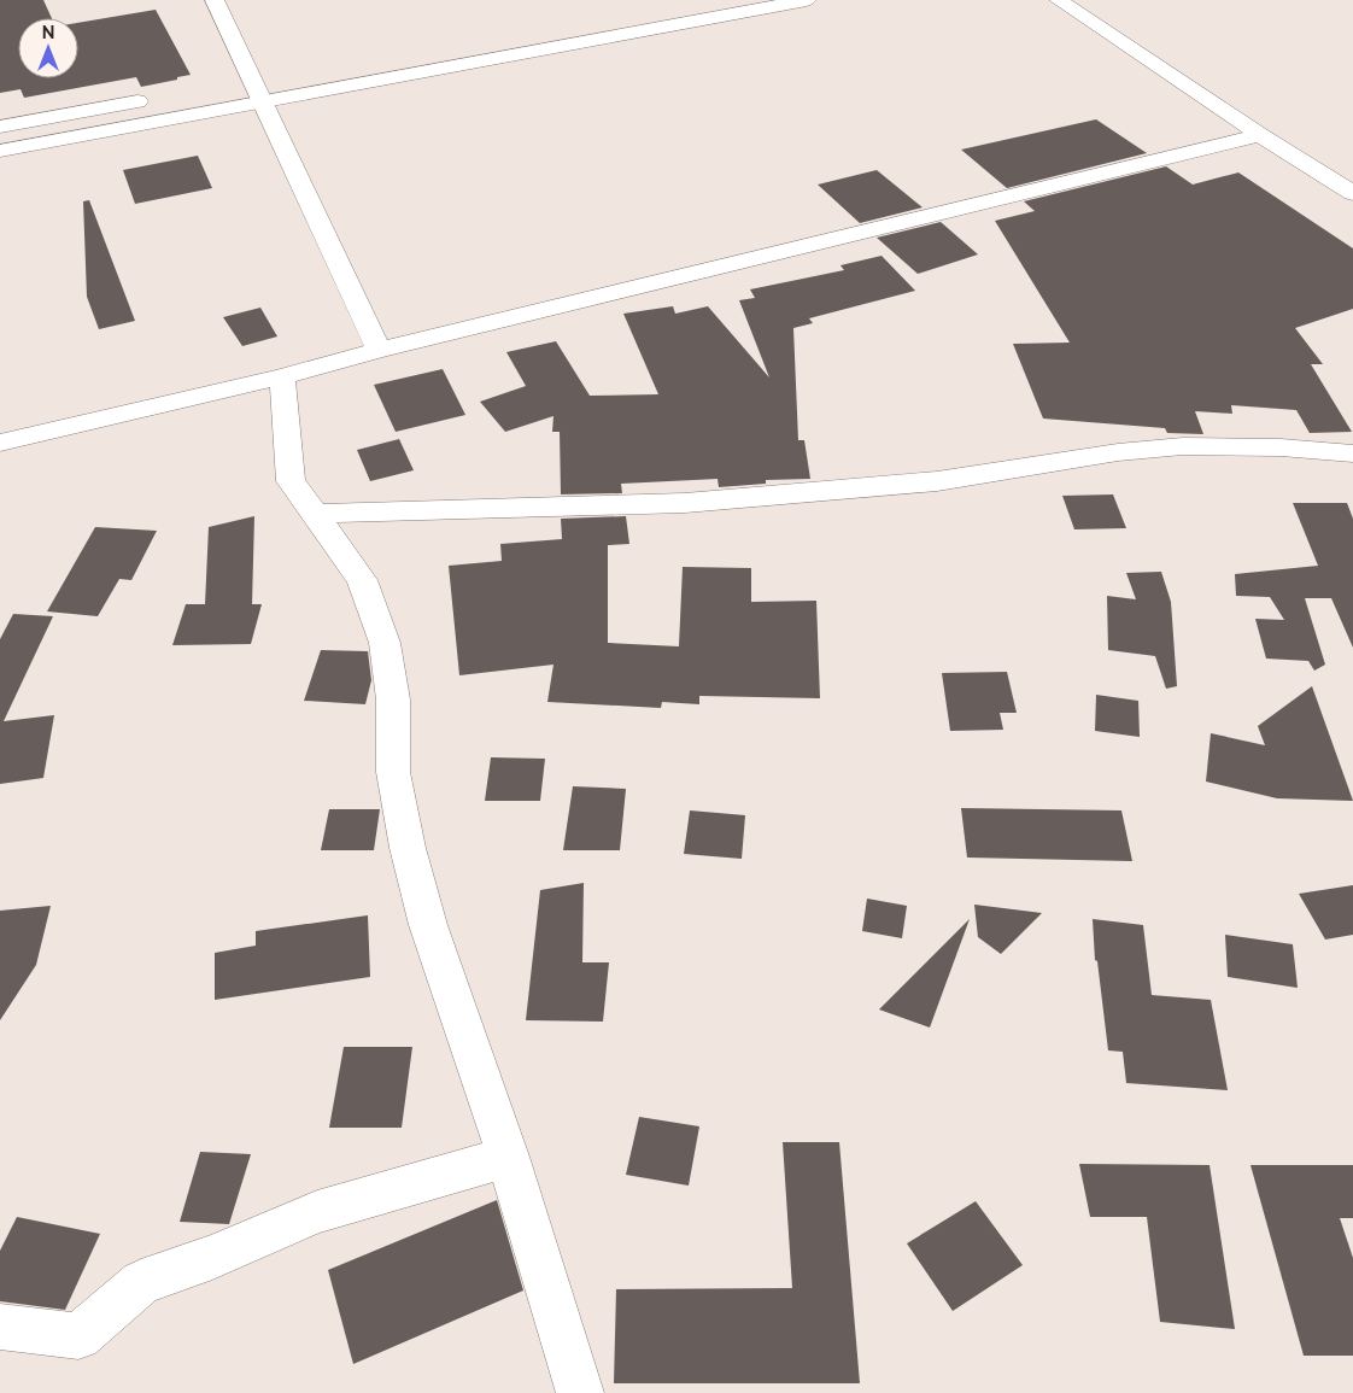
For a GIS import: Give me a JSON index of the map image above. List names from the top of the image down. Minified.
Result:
{"north":"top"}
